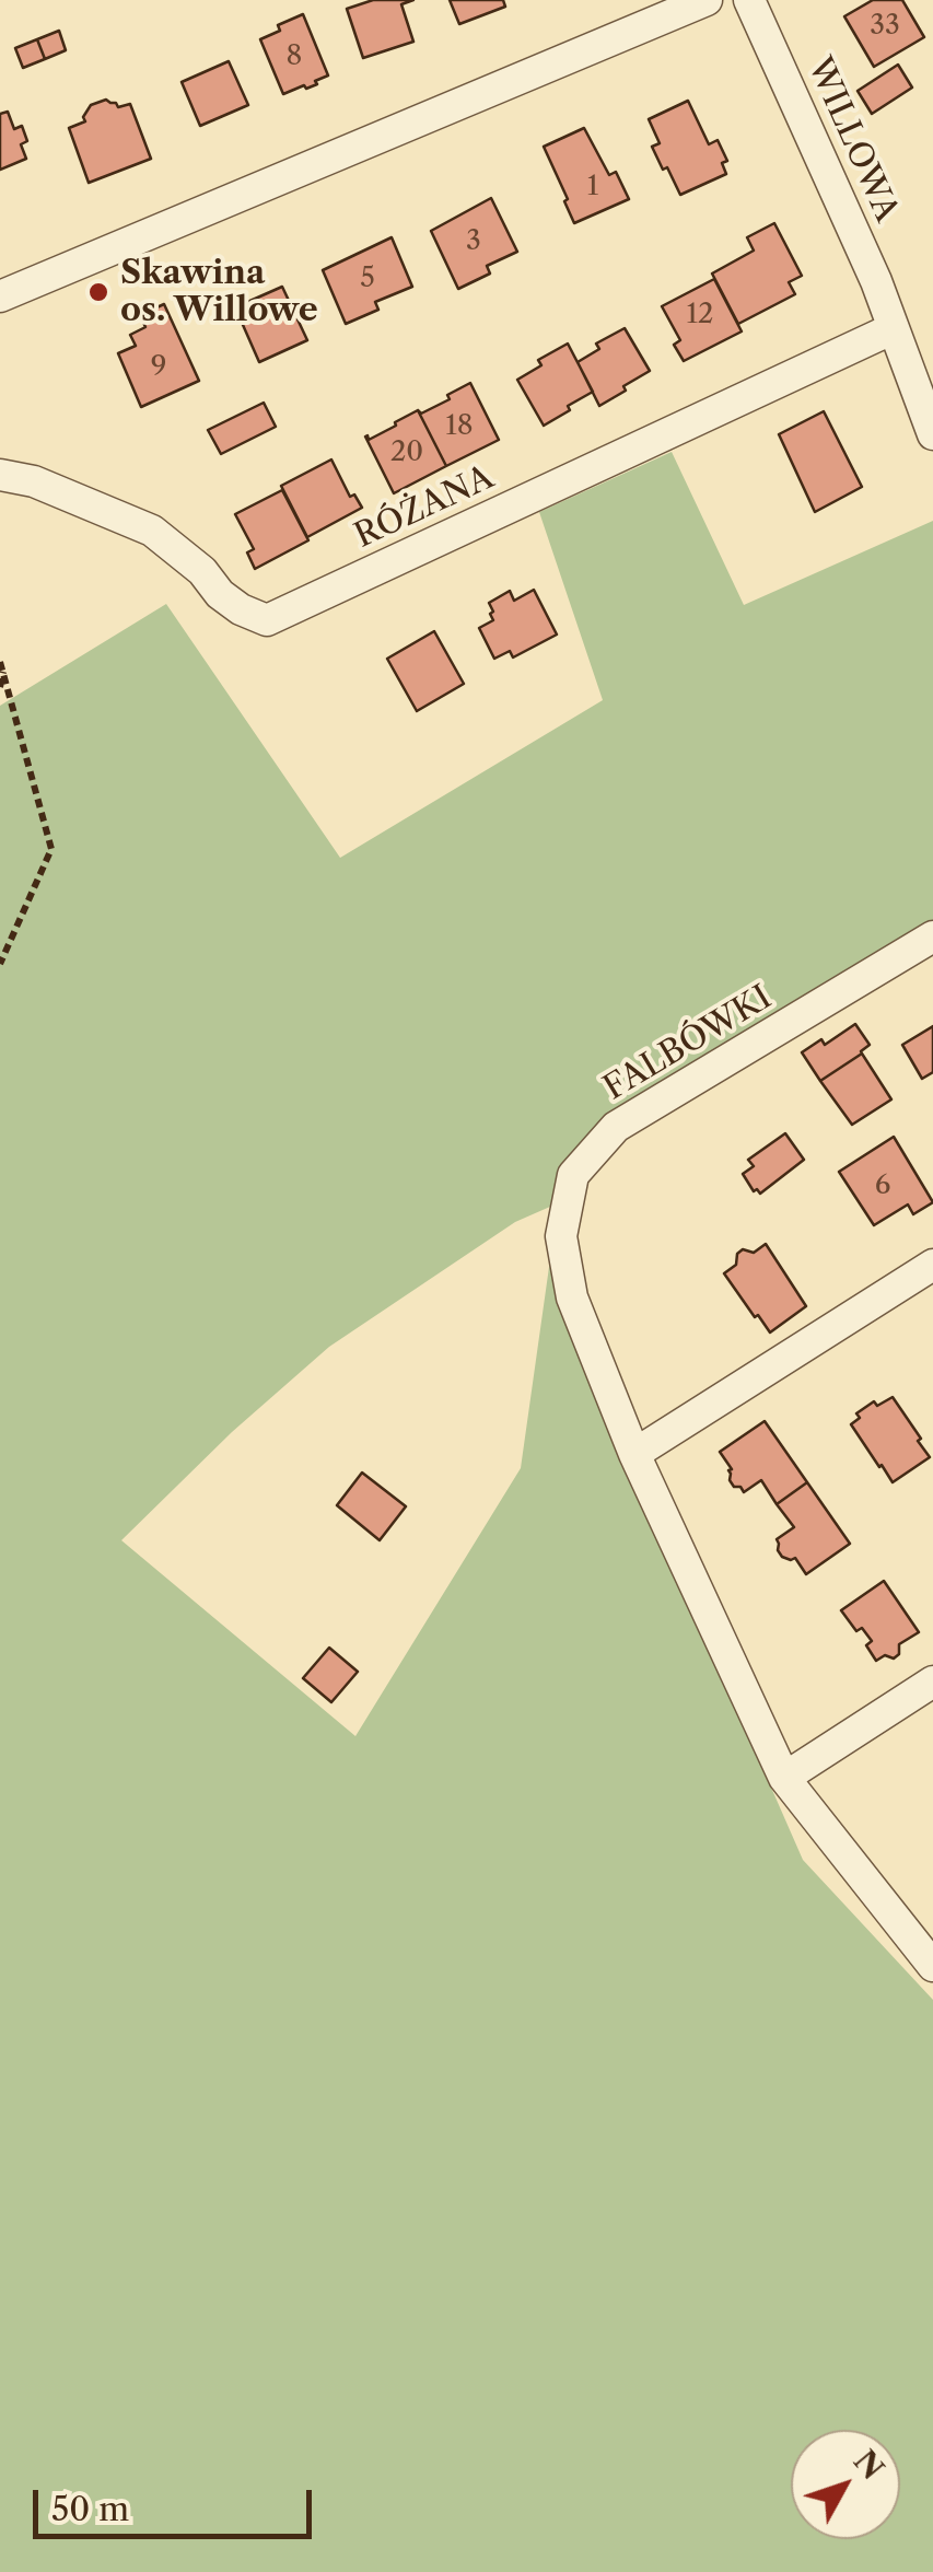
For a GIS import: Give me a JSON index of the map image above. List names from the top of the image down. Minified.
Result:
{"streets":{"street":["WILLOWA","RÓŻANA","FALBÓWKI"]},"crossings":[["WILLOWA","RÓŻANA"]],"places":["Skawina os. Willowe"],"house_numbers":["33","8","1","3","5","12","9","18","20","6"],"scale_bar":"50 m","north":"top right"}
